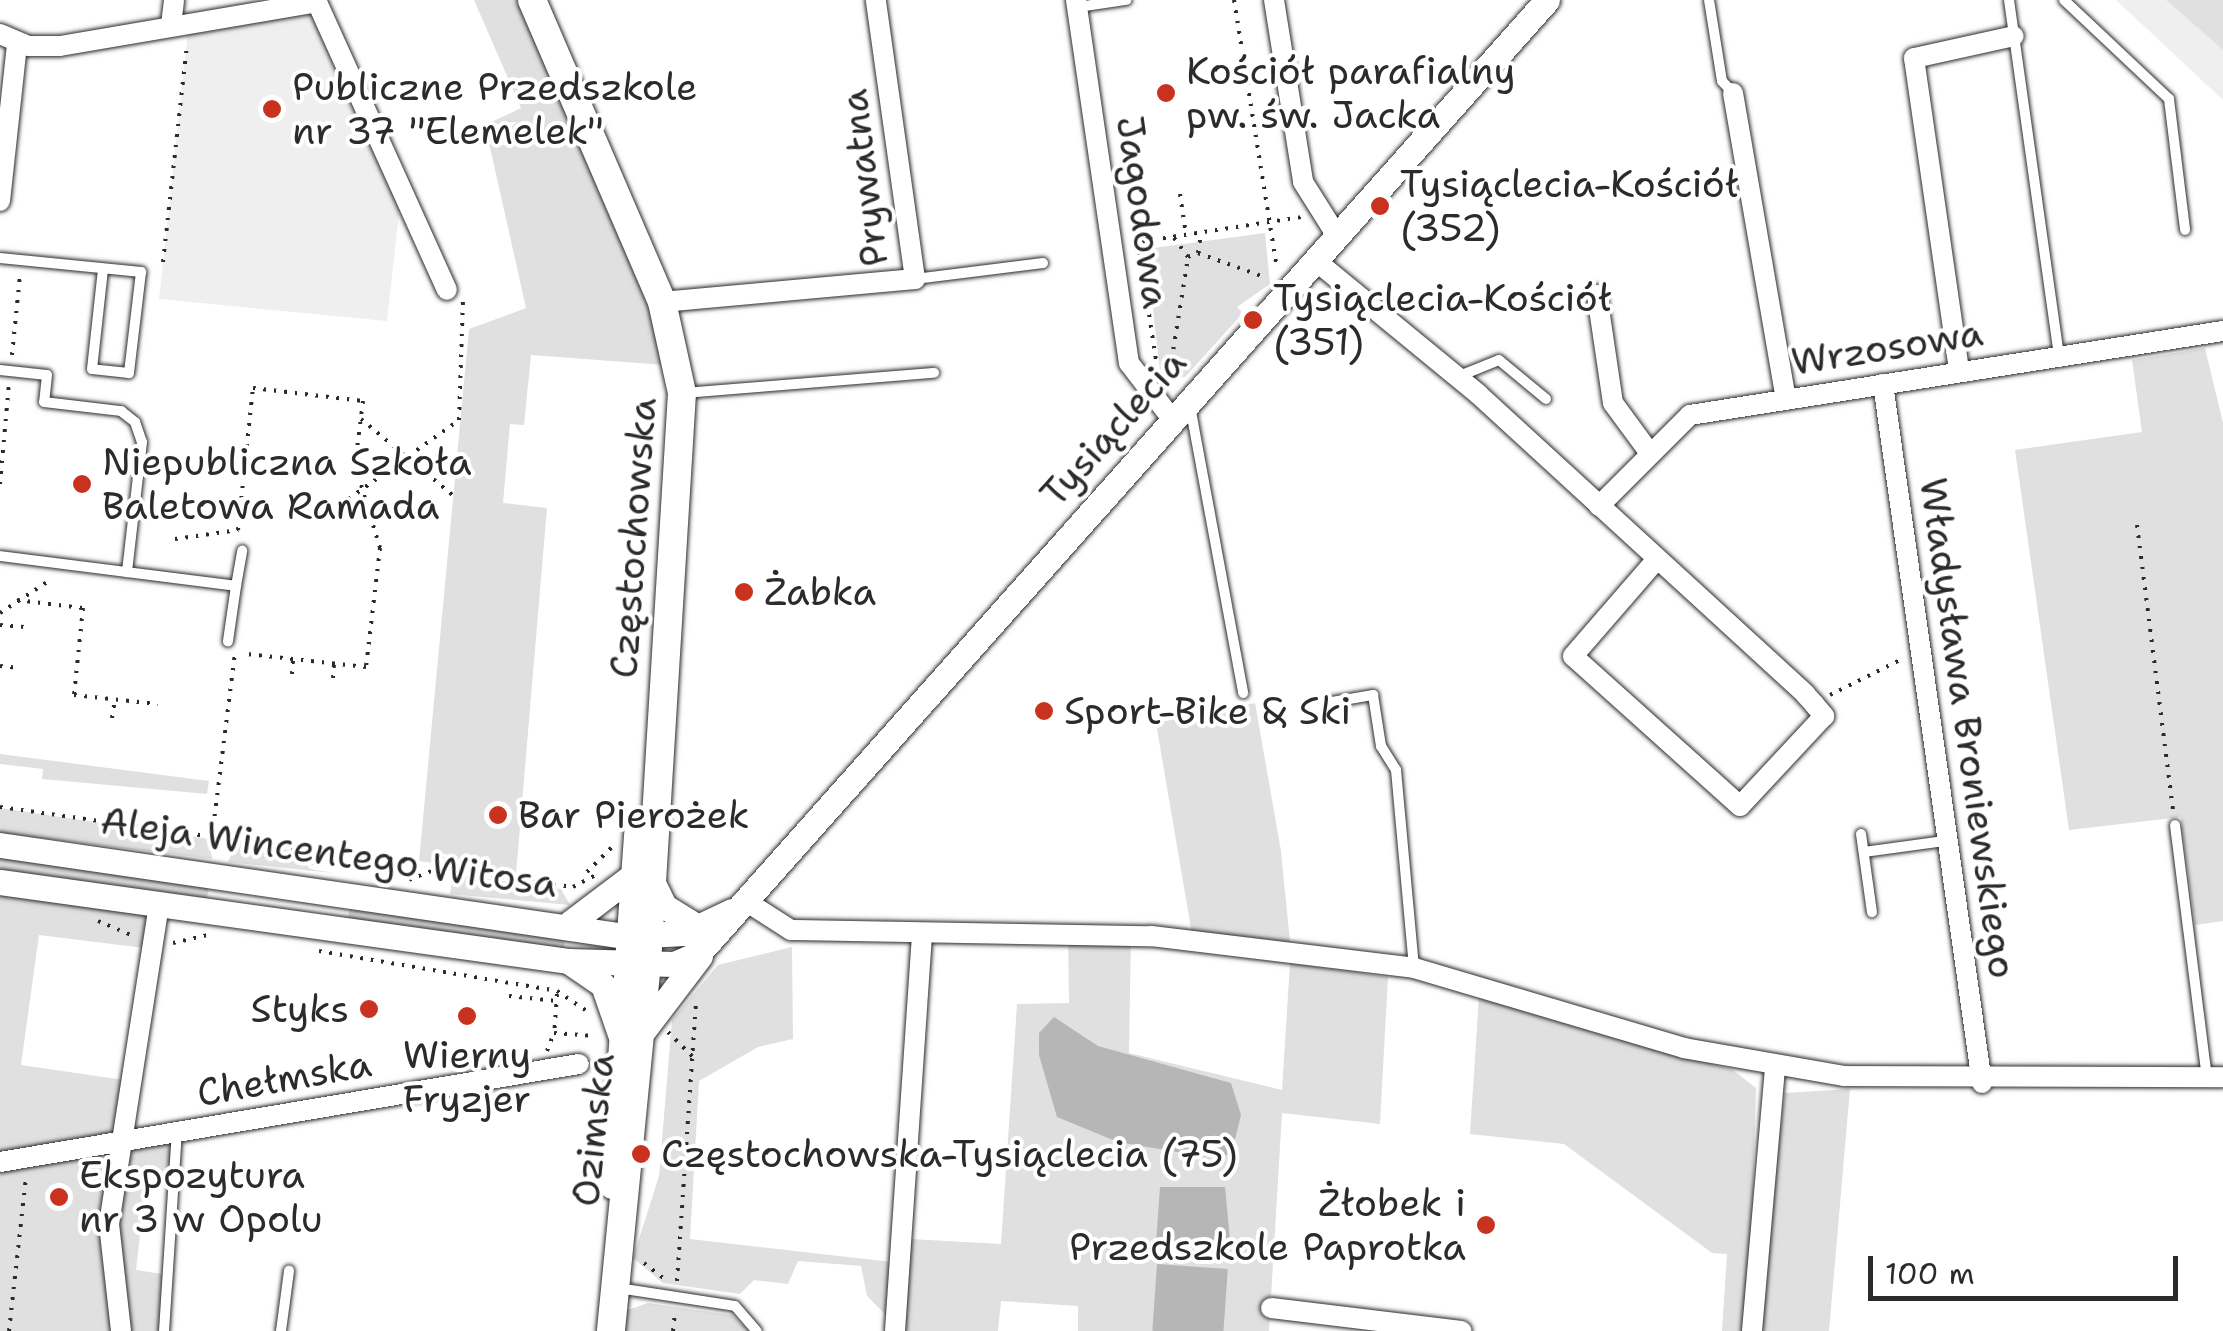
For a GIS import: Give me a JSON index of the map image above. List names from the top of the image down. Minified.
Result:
{"streets":{"main road":["Częstochowska","Ozimska"],"street":["Prywatna","Jagodowa","Wrzosowa","Tysiąclecia","Władysława Broniewskiego","Aleja Wincentego Witosa","Chełmska"]},"crossings":[["Prywatna","Częstochowska"],["Jagodowa","Tysiąclecia"],["Wrzosowa","Władysława Broniewskiego"],["Tysiąclecia","Częstochowska"],["Tysiąclecia","Aleja Wincentego Witosa"],["Tysiąclecia","Ozimska"],["Częstochowska","Aleja Wincentego Witosa"],["Częstochowska","Ozimska"],["Aleja Wincentego Witosa","Ozimska"]],"places":["Kościół parafialny pw. św. Jacka","Publiczne Przedszkole nr 37 \"Elemelek\"","Tysiąclecia-Kościół (352)","Tysiąclecia-Kościół (351)","Niepubliczna Szkoła Baletowa Ramada","Żabka","Sport-Bike & Ski","Bar Pierożek","Styks","Wierny Fryzjer","Częstochowska-Tysiąclecia (75)","Ekspozytura nr 3 w Opolu","Żłobek i Przedszkole Paprotka"],"scale_bar":"100 m"}
